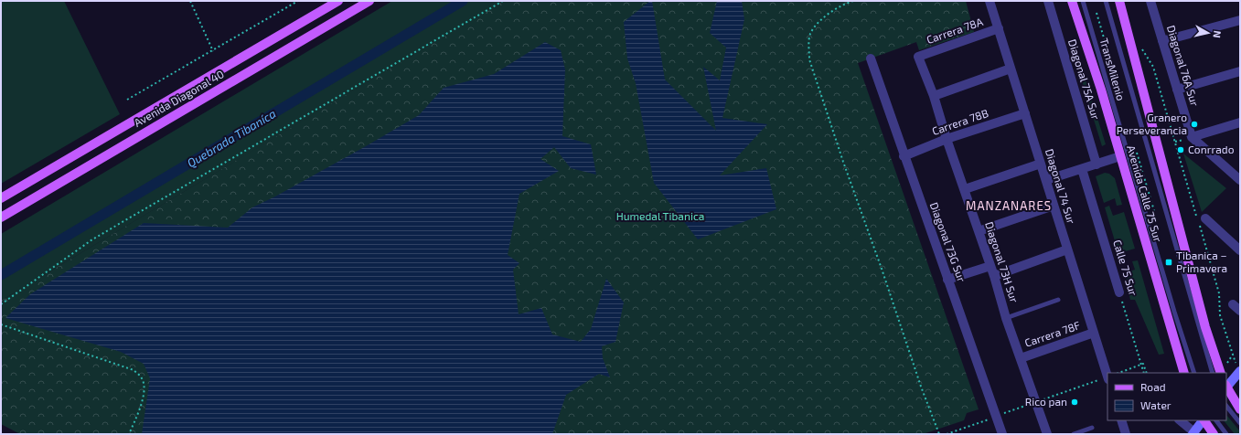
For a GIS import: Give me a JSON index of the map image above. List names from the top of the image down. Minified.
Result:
{"streets":{"main road":["Avenida Diagonal 40","Avenida Calle 75 Sur"],"street":["Carrera 78A","Diagonal 76A Sur","Diagonal 75A Sur","Carrera 78B","Diagonal 74 Sur","Diagonal 73G Sur","Diagonal 73H Sur","Calle 75 Sur","Carrera 78F"],"lane":["TransMilenio"]},"crossings":[["Carrera 78A","Diagonal 74 Sur"],["Carrera 78A","Diagonal 73H Sur"],["Carrera 78B","Diagonal 74 Sur"],["Carrera 78B","Diagonal 73G Sur"],["Carrera 78B","Diagonal 73H Sur"],["Diagonal 74 Sur","Carrera 78F"],["Diagonal 73H Sur","Carrera 78F"]],"districts":["MANZANARES"],"water":["Quebrada Tibaníca"],"parks":["Humedal Tibanica"],"places":{"other":["Granero Perseverancia","Conrrado","Rico pan"],"transit":["Tibanica – Primavera"]},"legend":["Road","Water"],"north":"right"}
